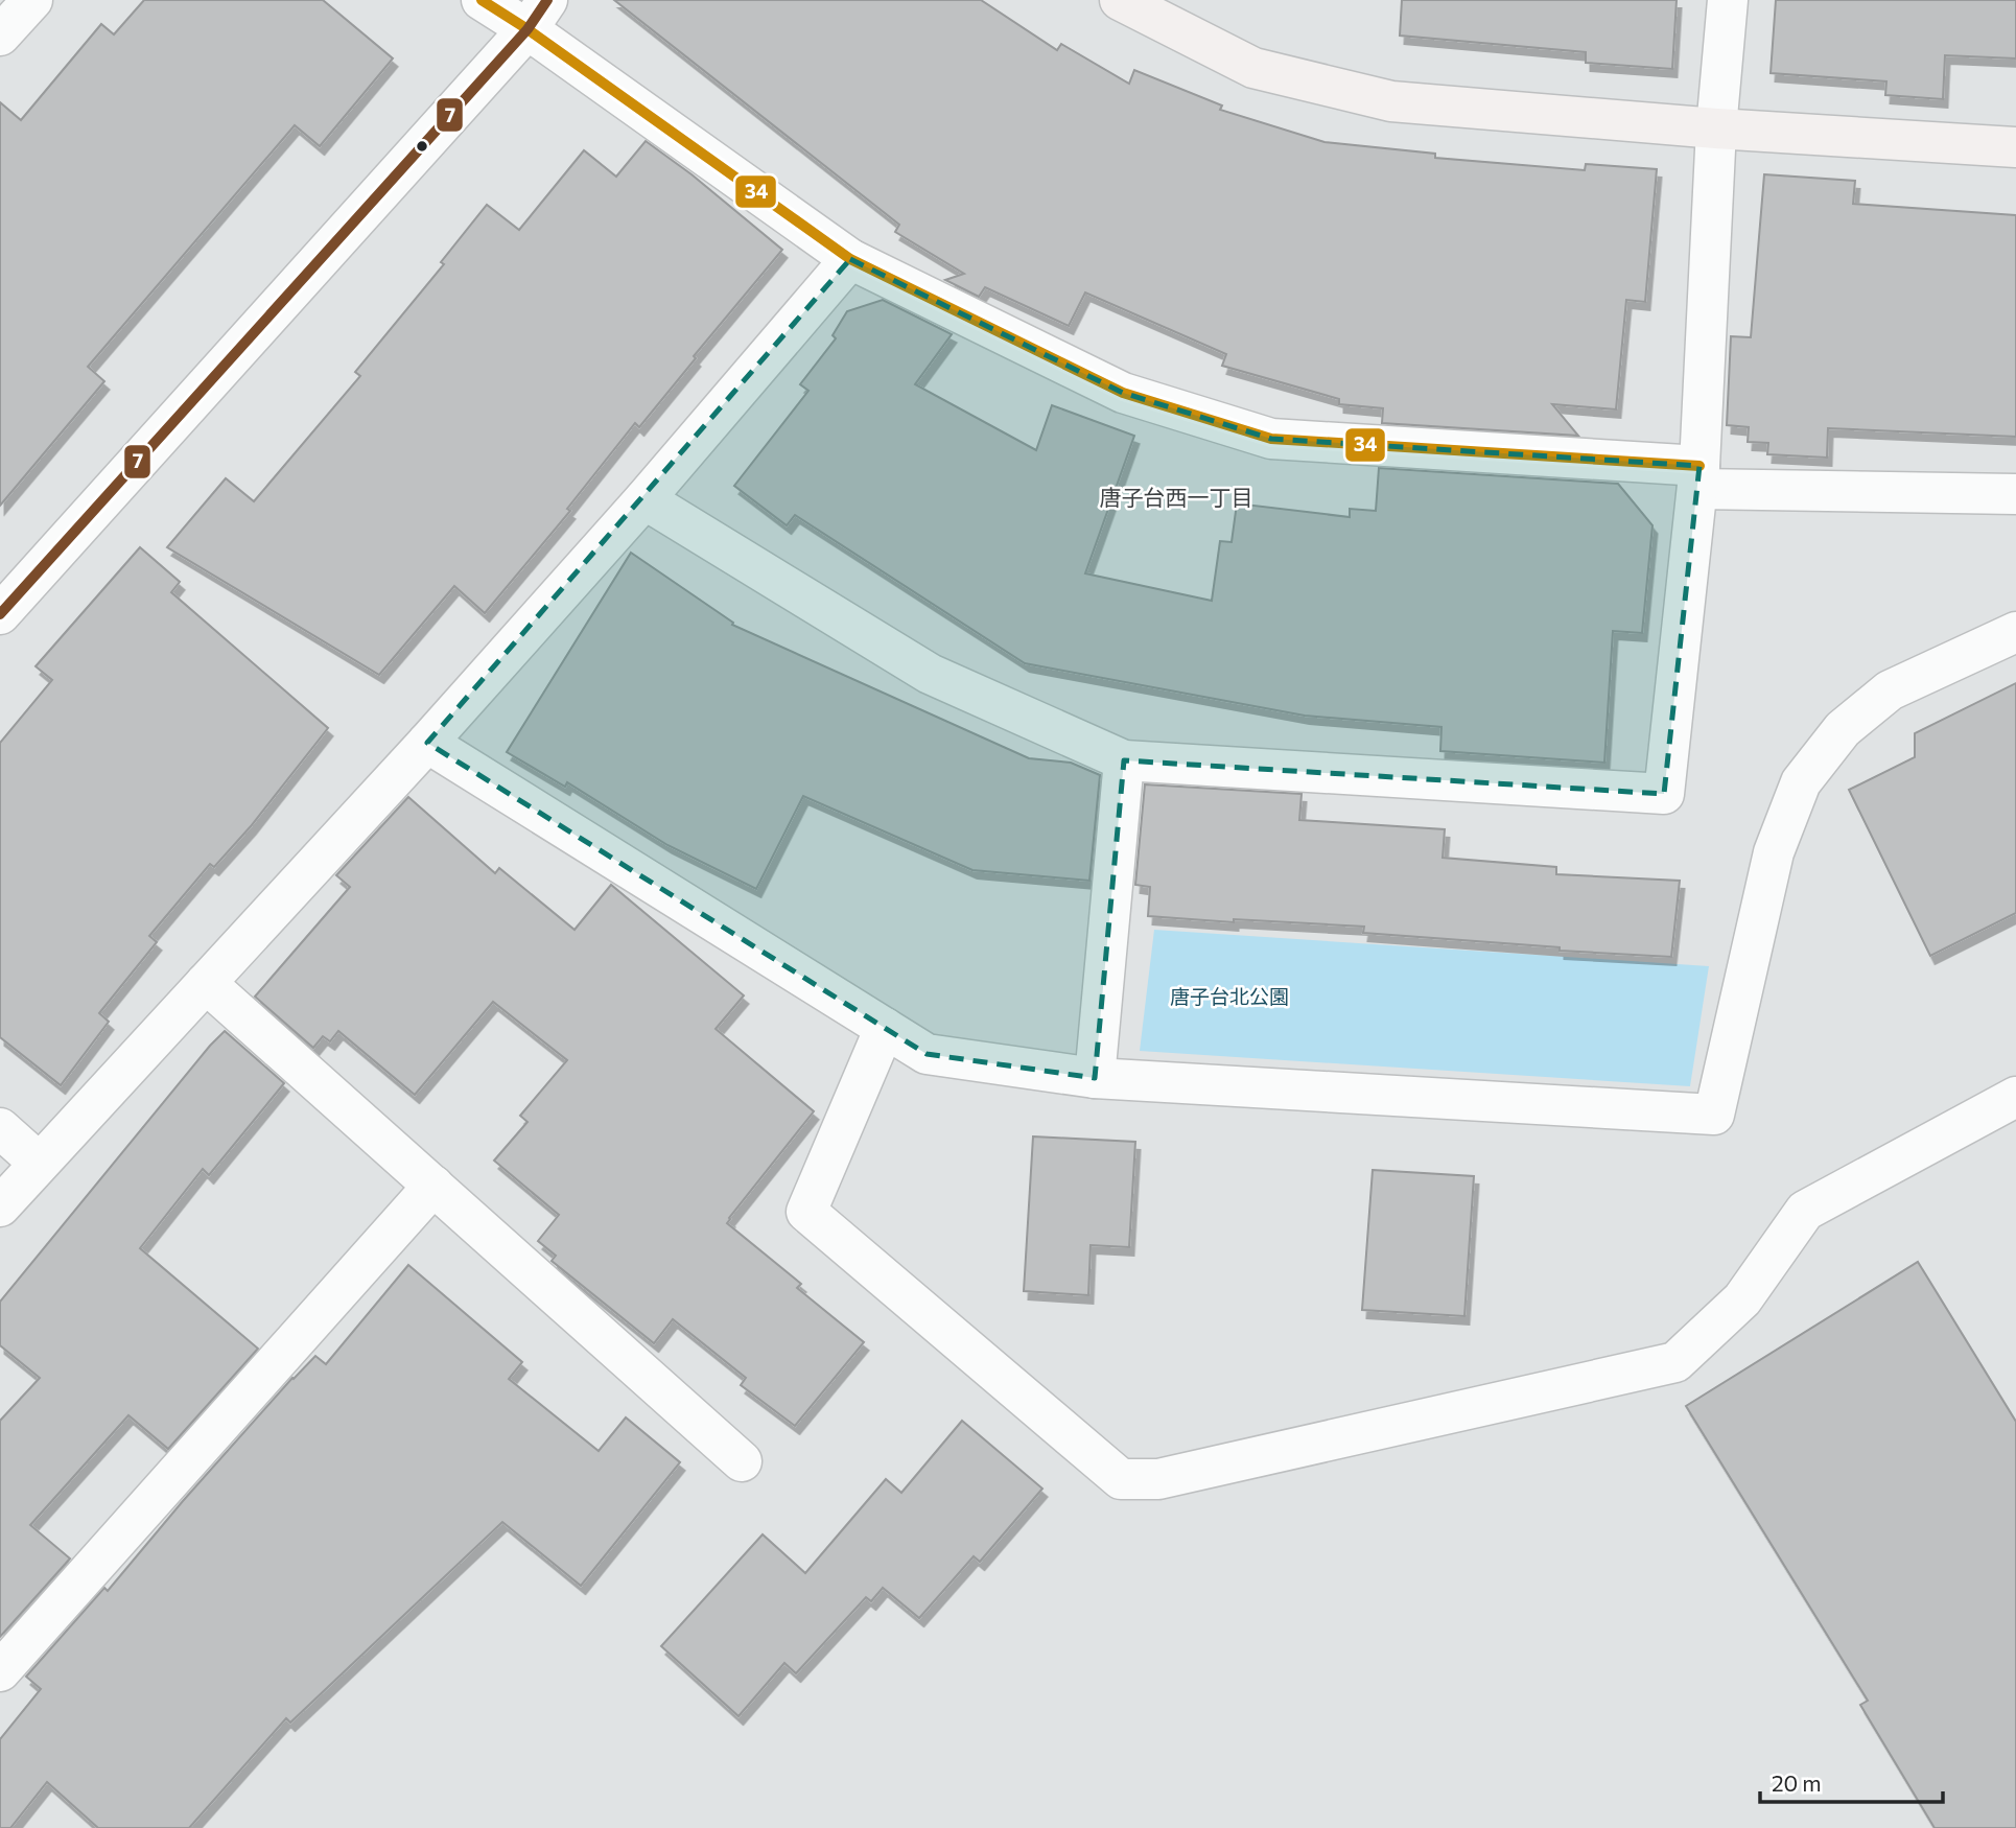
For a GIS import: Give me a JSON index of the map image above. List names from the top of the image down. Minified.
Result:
{"districts":["唐子台西一丁目"],"parks":["唐子台北公園"],"lines":["transit line 34","transit line 7"],"scale_bar":"20 m"}
